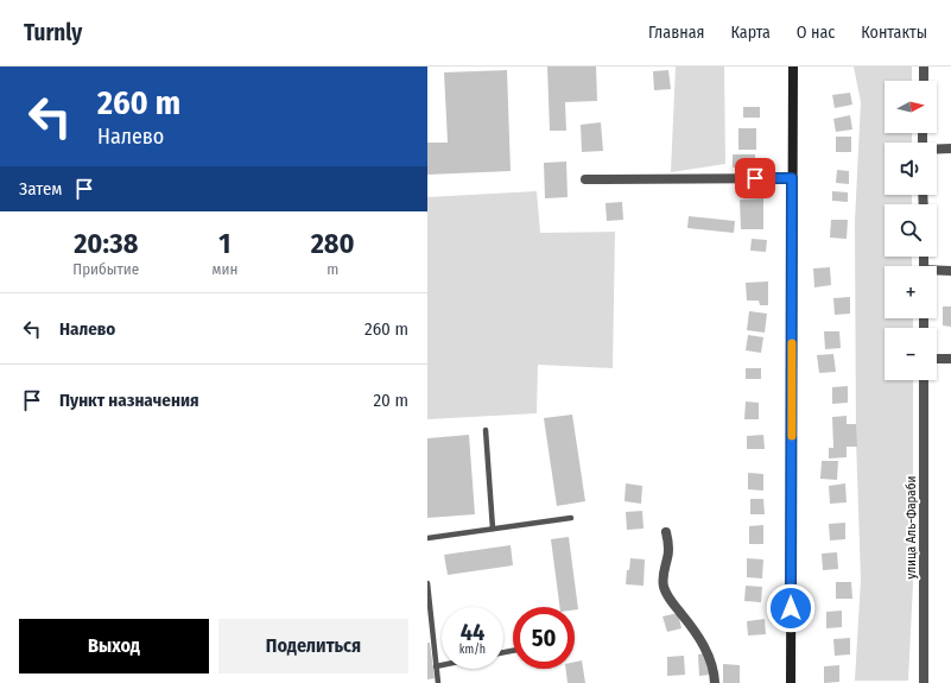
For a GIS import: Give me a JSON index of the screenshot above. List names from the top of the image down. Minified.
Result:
{"streets":{"street":["улица Аль-Фараби"]},"north":"right","page":{"header":"Turnly","nav":["Главная","Карта","О нас","Контакты"],"turn":["260 m","Налево"],"map_buttons":["+","−"],"then":"Затем","eta":["20:38","Прибытие","1","мин","280","m"],"list":[{"name":"Налево","value":"260 m"},{"name":"Пункт назначения","value":"20 m"}],"speed":"44 km/h","limit":"50","buttons":["Выход","Поделиться"]}}
